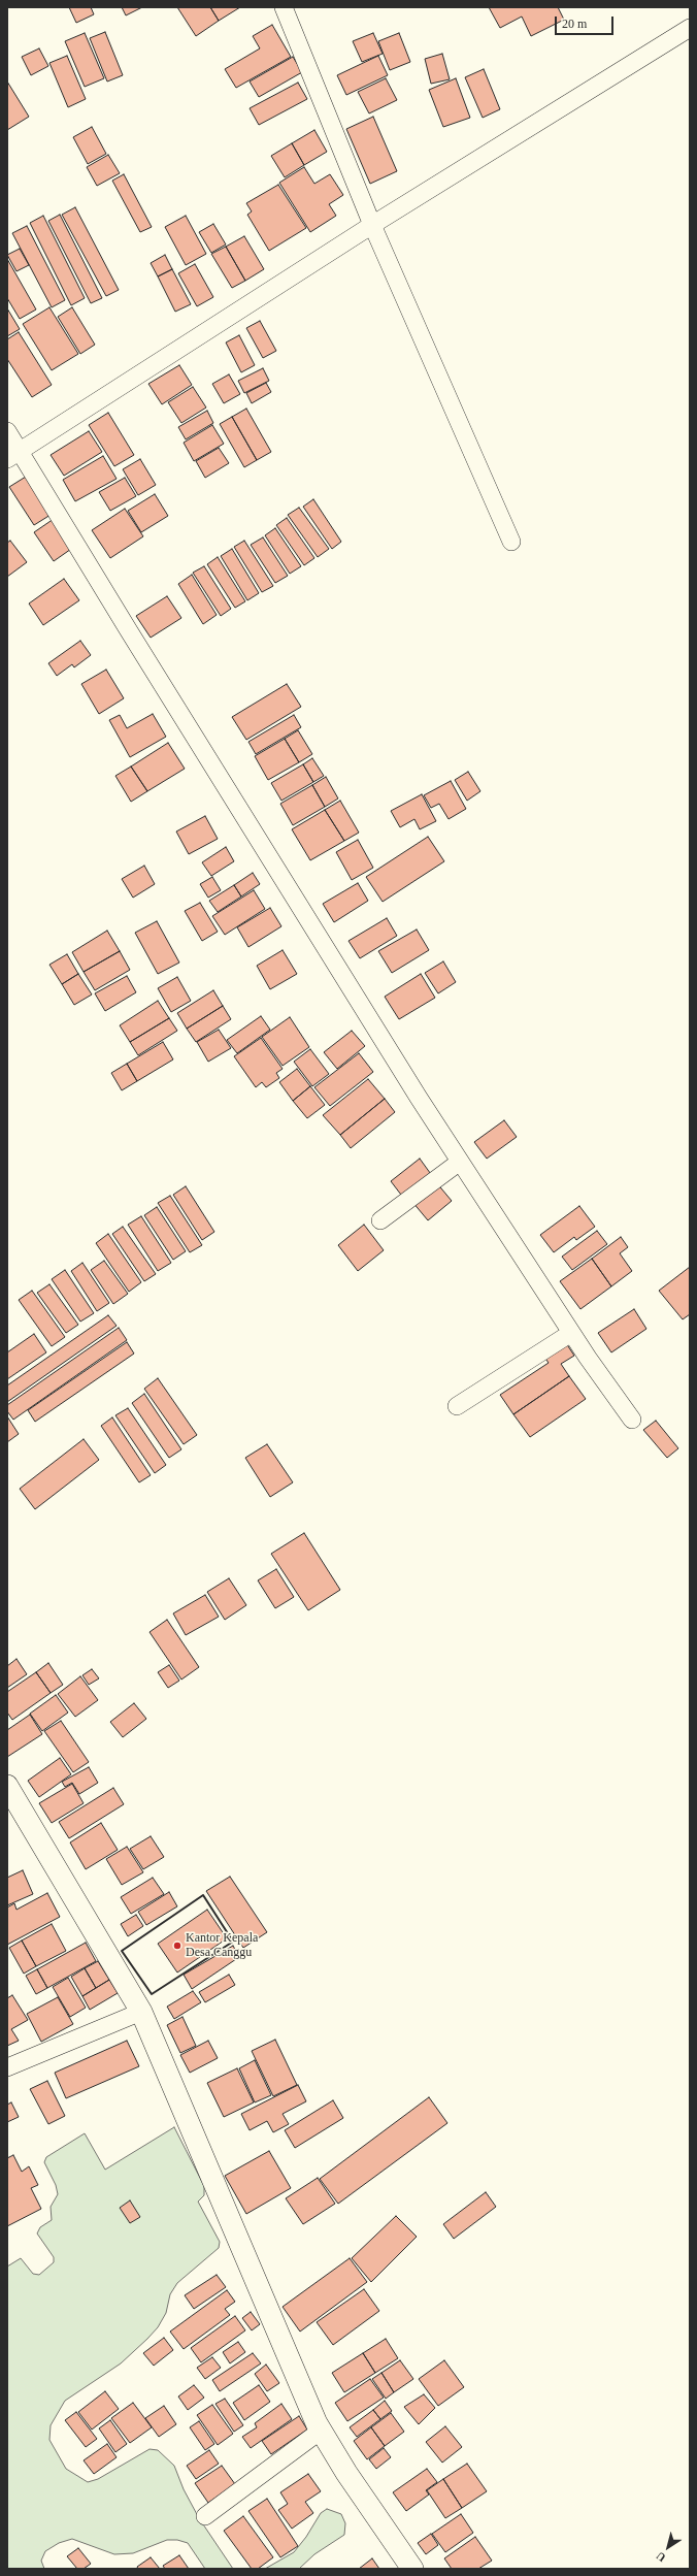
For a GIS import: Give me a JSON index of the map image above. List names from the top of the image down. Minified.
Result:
{"places":["Kantor Kepala Desa Canggu"],"scale_bar":"20 m","north":"bottom left"}
